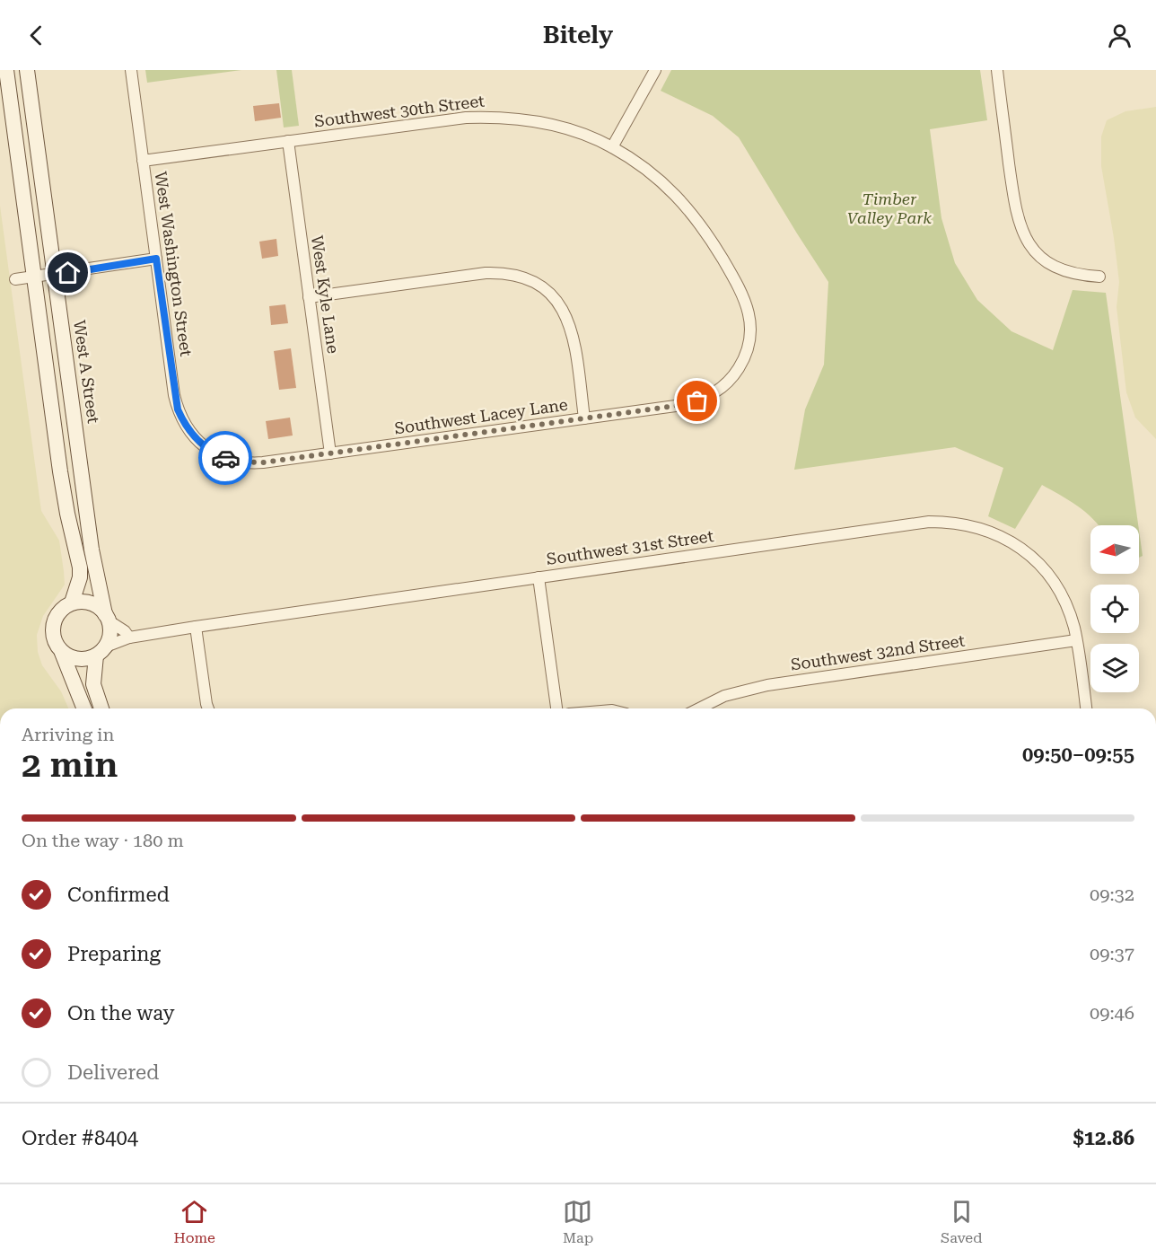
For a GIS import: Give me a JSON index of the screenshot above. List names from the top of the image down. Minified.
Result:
{"streets":{"main road":["West A Street"],"street":["Southwest 30th Street","West Washington Street","West Kyle Lane","Southwest Lacey Lane","Southwest 31st Street","Southwest 32nd Street"]},"crossings":[["Southwest 30th Street","West Washington Street"],["Southwest 30th Street","West Kyle Lane"],["Southwest 30th Street","Southwest Lacey Lane"],["West Washington Street","Southwest Lacey Lane"],["West Kyle Lane","Southwest Lacey Lane"],["West A Street","Southwest 31st Street"],["Southwest 31st Street","Southwest 32nd Street"]],"parks":["Timber Valley Park"],"north":"left","page":{"header":"Bitely","heading":["2 min","Arriving in","09:50–09:55"],"panel":["Order #8404","$12.86"],"bar":"On the way · 180 m","list":[["Confirmed","09:32"],["Preparing","09:37"],["On the way","09:46"],"Delivered"],"tabs":["Home","Map","Saved"]}}
